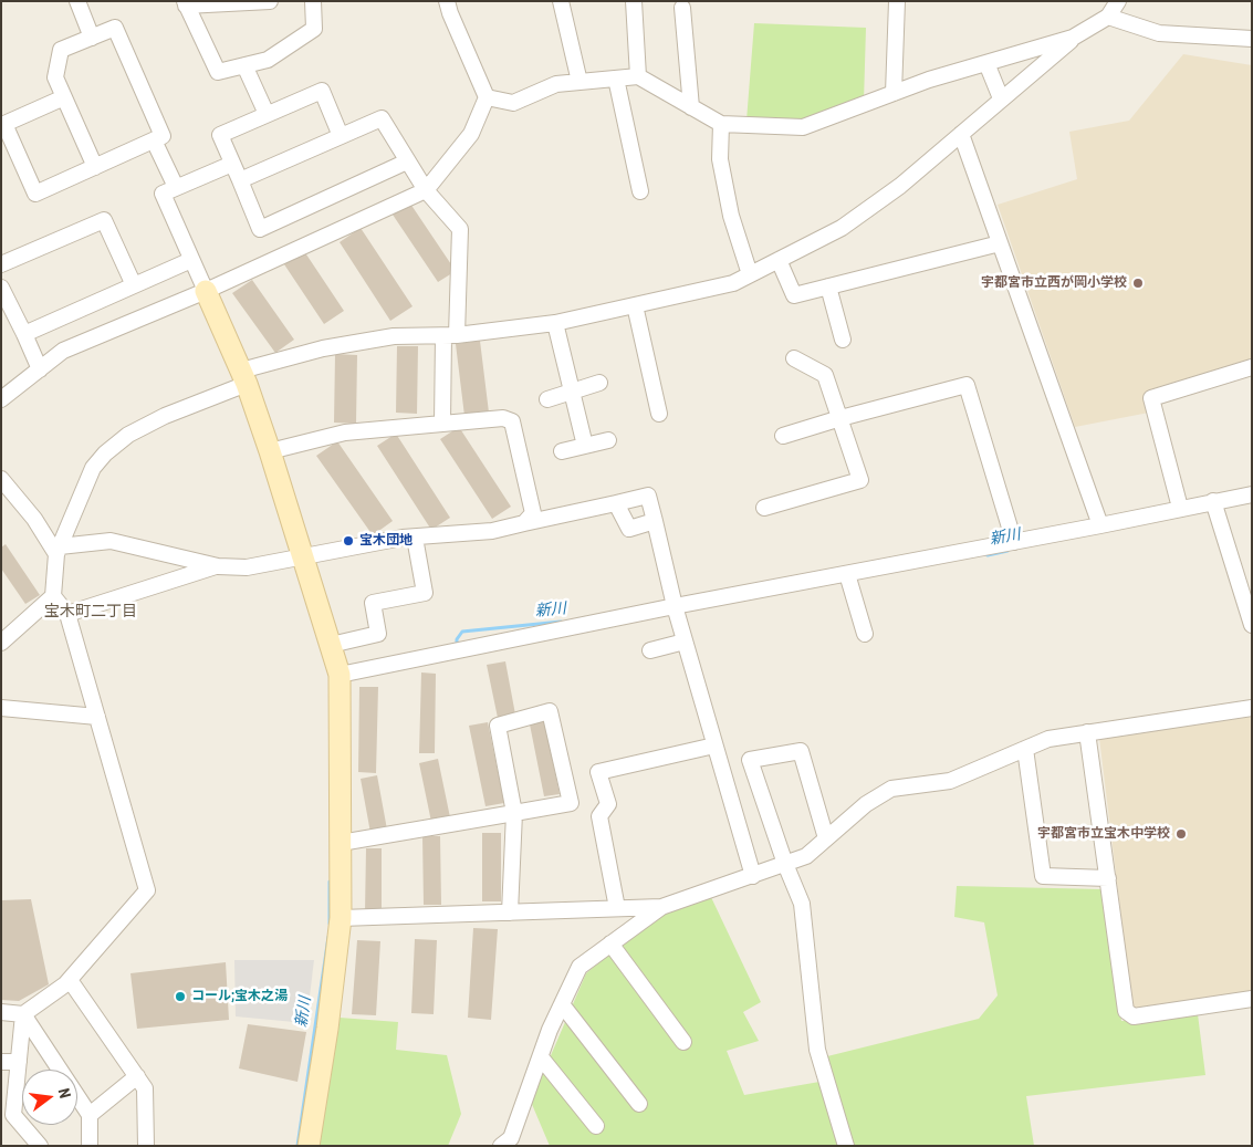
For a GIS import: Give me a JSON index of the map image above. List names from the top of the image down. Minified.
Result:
{"districts":["宝木町二丁目"],"water":["新川"],"places":["宇都宮市立西が岡小学校","宝木団地","宇都宮市立宝木中学校","コール;宝木之湯"],"north":"right"}
